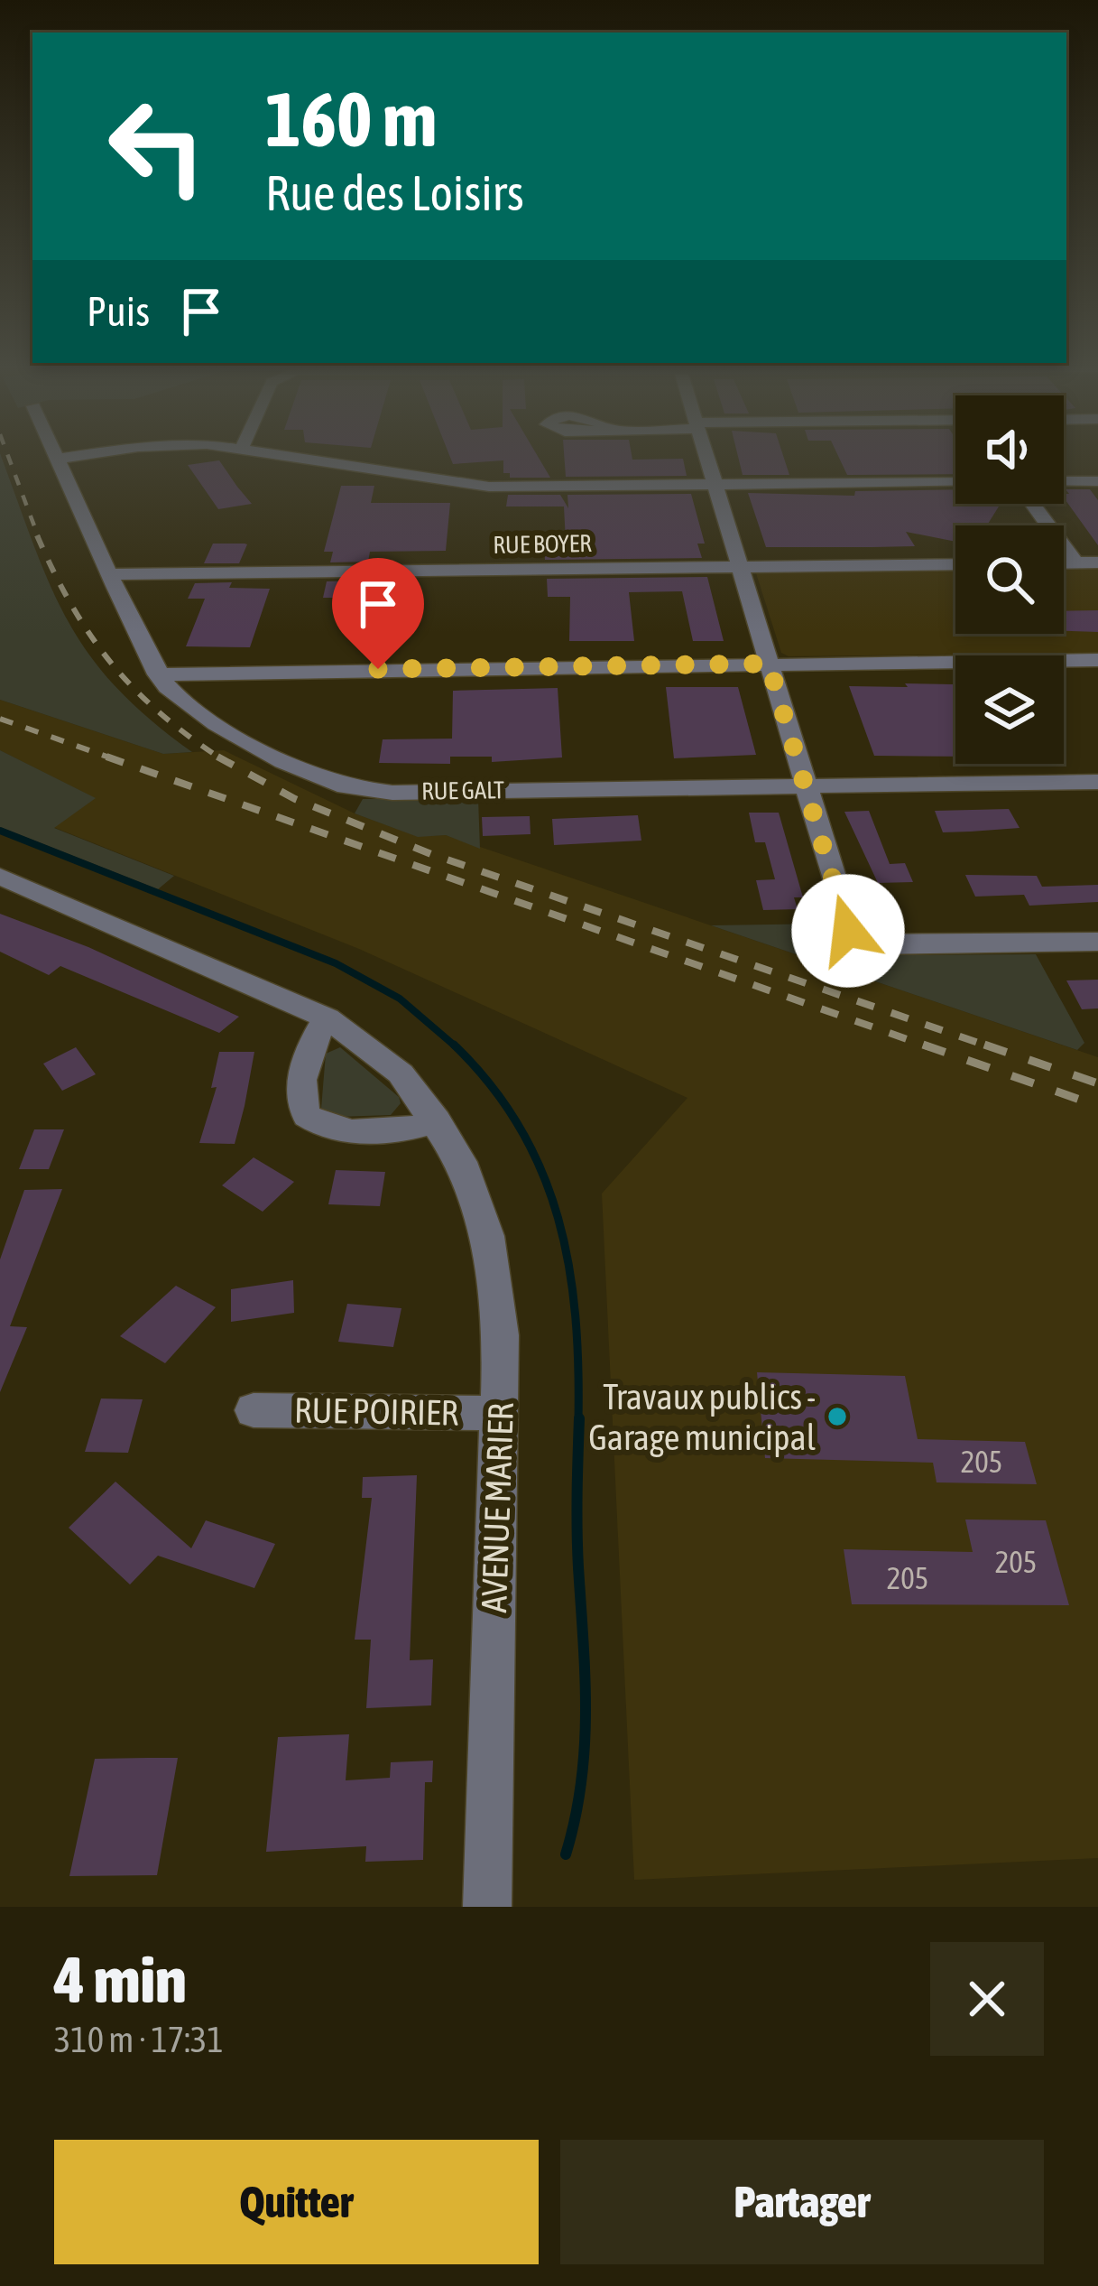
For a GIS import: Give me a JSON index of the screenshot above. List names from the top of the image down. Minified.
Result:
{"streets":{"street":["RUE BOYER","RUE GALT","RUE POIRIER","AVENUE MARIER"]},"crossings":[["RUE BOYER","RUE GALT"],["RUE POIRIER","AVENUE MARIER"]],"places":["Travaux publics - Garage municipal"],"house_numbers":["205","205","205"],"page":{"turn":["160 m","Rue des Loisirs"],"then":"Puis","heading":["4 min","310 m · 17:31"],"buttons":["Quitter","Partager"]}}
